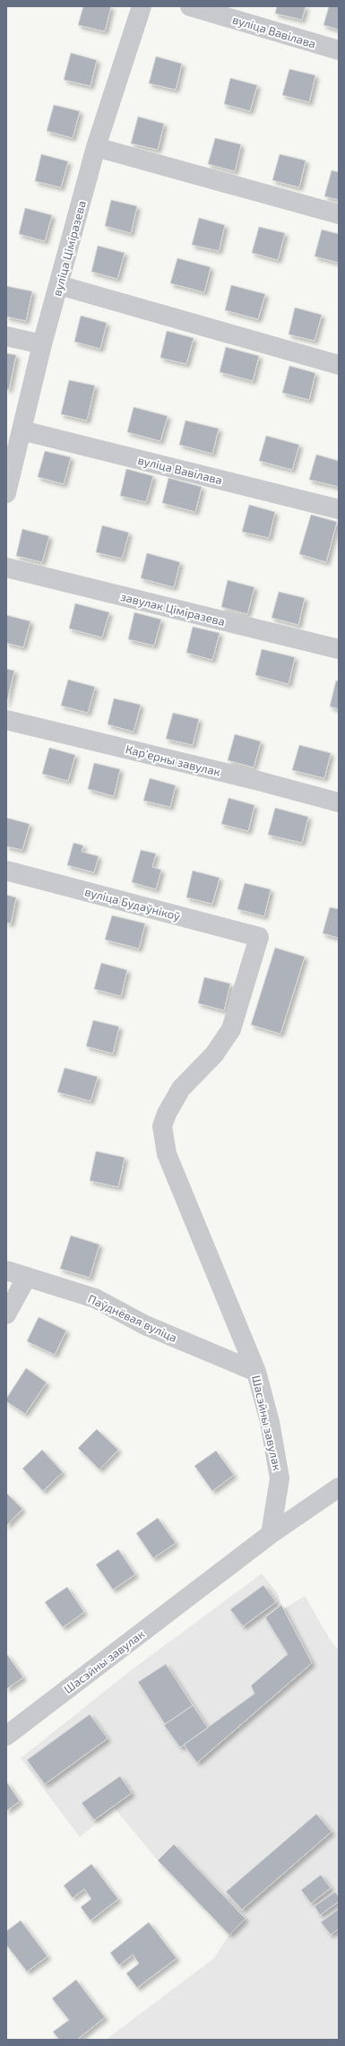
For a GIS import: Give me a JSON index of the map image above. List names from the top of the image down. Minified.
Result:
{"streets":{"street":["вуліца Вавілава","вуліца Ціміразева","завулак Ціміразева","Карʼерны завулак","вуліца Будаўнікоў","Паўднёвая вуліца","Шасэйны завулак"]},"crossings":[["вуліца Вавілава","вуліца Ціміразева"],["вуліца Будаўнікоў","Шасэйны завулак"],["Паўднёвая вуліца","Шасэйны завулак"]]}
